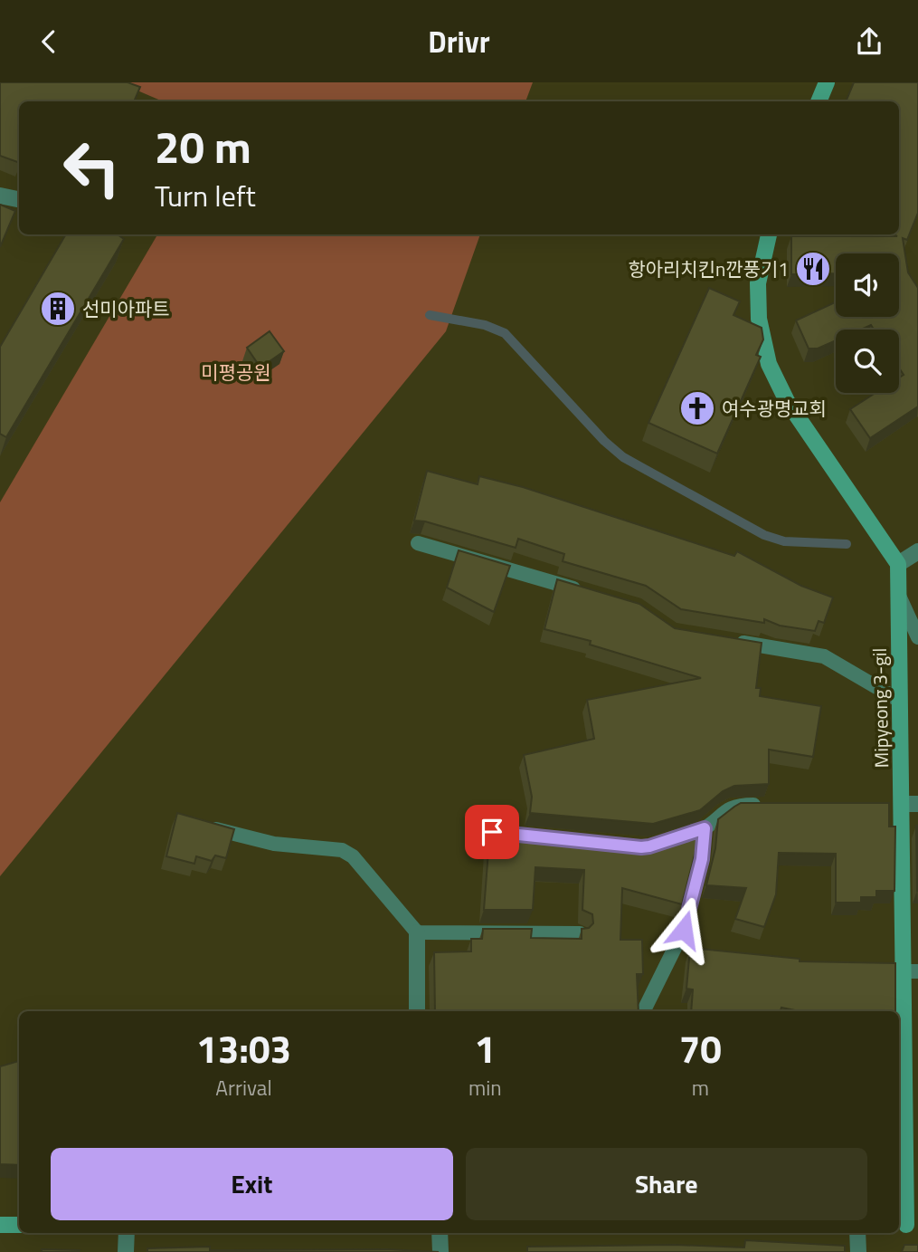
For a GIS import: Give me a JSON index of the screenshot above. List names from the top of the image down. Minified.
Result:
{"streets":{"street":["Mipyeong 3-gil"]},"parks":["미평공원"],"places":{"restaurant":["항아리치킨n깐풍기1"],"building":["선미아파트"],"church":["여수광명교회"]},"page":{"header":"Drivr","turn":["20 m","Turn left"],"eta":["13:03","Arrival","1","min","70","m"],"buttons":["Exit","Share"]}}
